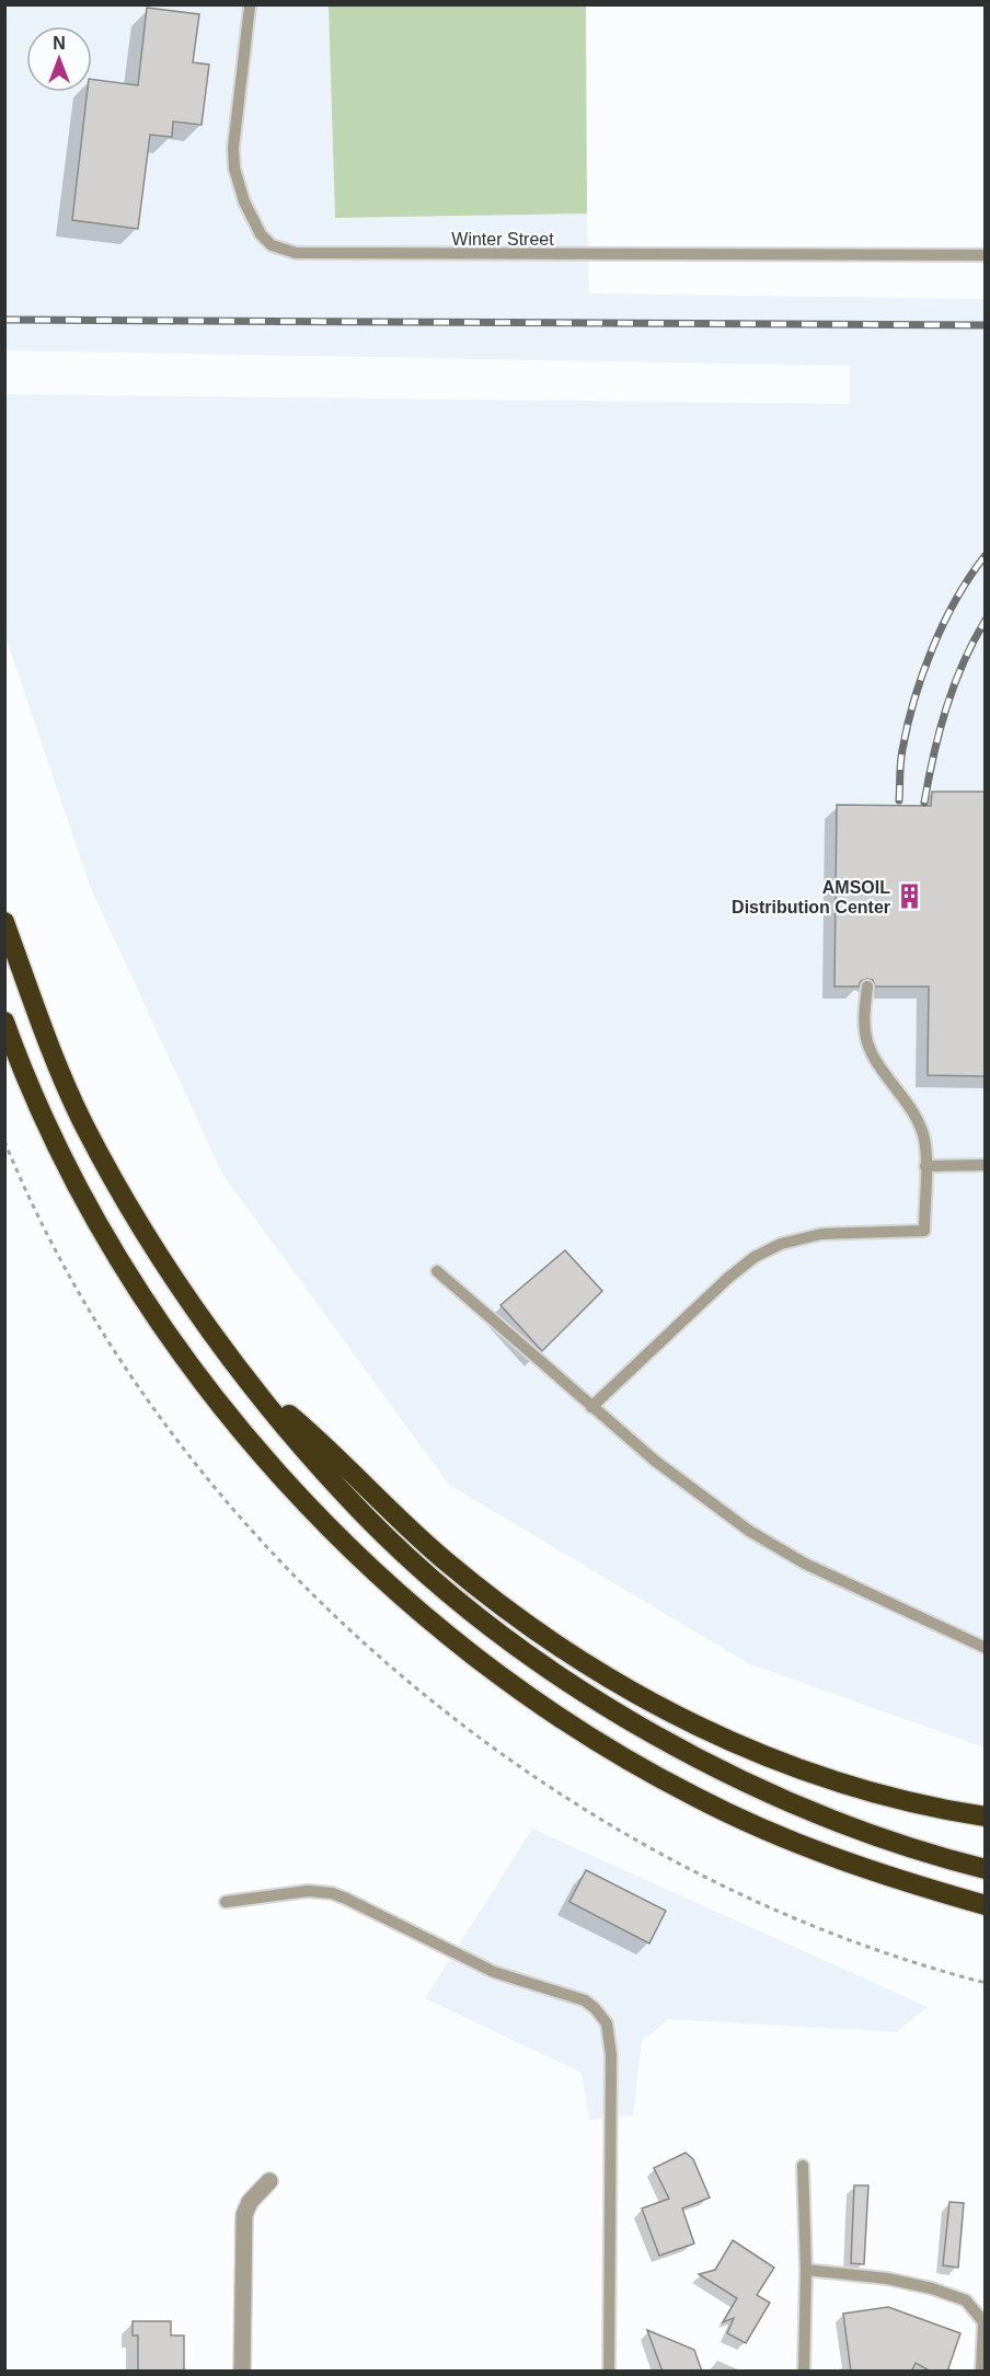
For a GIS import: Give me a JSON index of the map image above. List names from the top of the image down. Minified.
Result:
{"streets":{"lane":["Winter Street"]},"places":{"building":["AMSOIL Distribution Center"]},"north":"top"}
